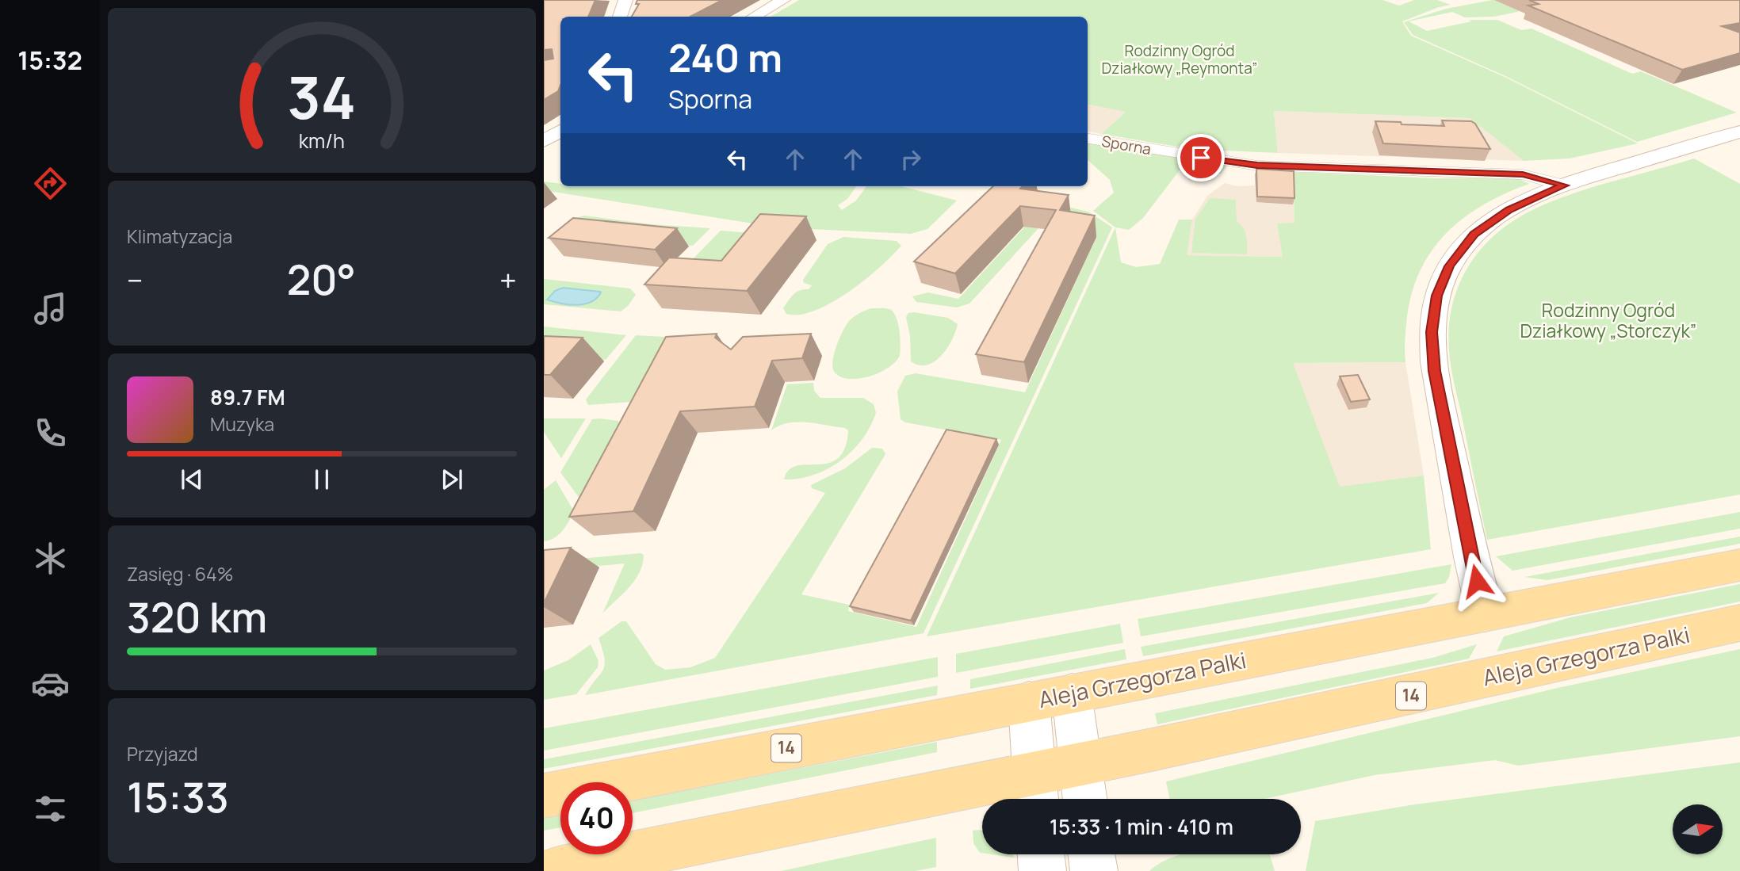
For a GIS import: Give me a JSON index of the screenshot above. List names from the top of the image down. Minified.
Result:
{"streets":{"main road":["Aleja Grzegorza Palki","14"],"street":["Sporna"]},"parks":["Rodzinny Ogród Działkowy „Reymonta”","Rodzinny Ogród Działkowy „Storczyk”"],"north":"right","page":{"tabs":"15:32","turn":["240 m","Sporna"],"tile":["Klimatyzacja",["Zasięg · 64%","320 km"],["Przyjazd","15:33"]],"heat":["−","20°","+"],"song":["89.7 FM","Muzyka"],"limit":"40","trip":"15:33 · 1 min · 410 m","gauge":["34","km/h"]}}
